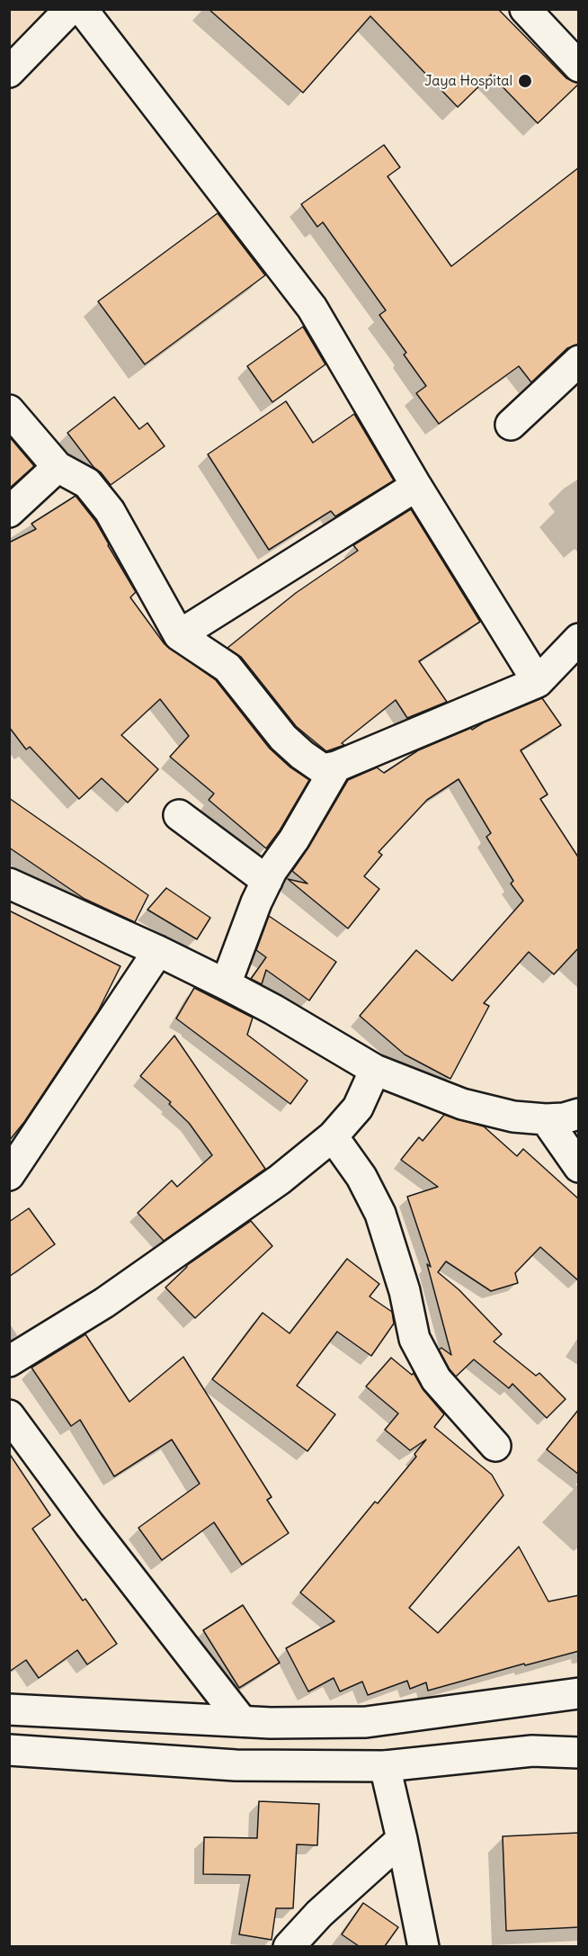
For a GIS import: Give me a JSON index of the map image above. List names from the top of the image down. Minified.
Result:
{"places":["Jaya Hospital"]}
